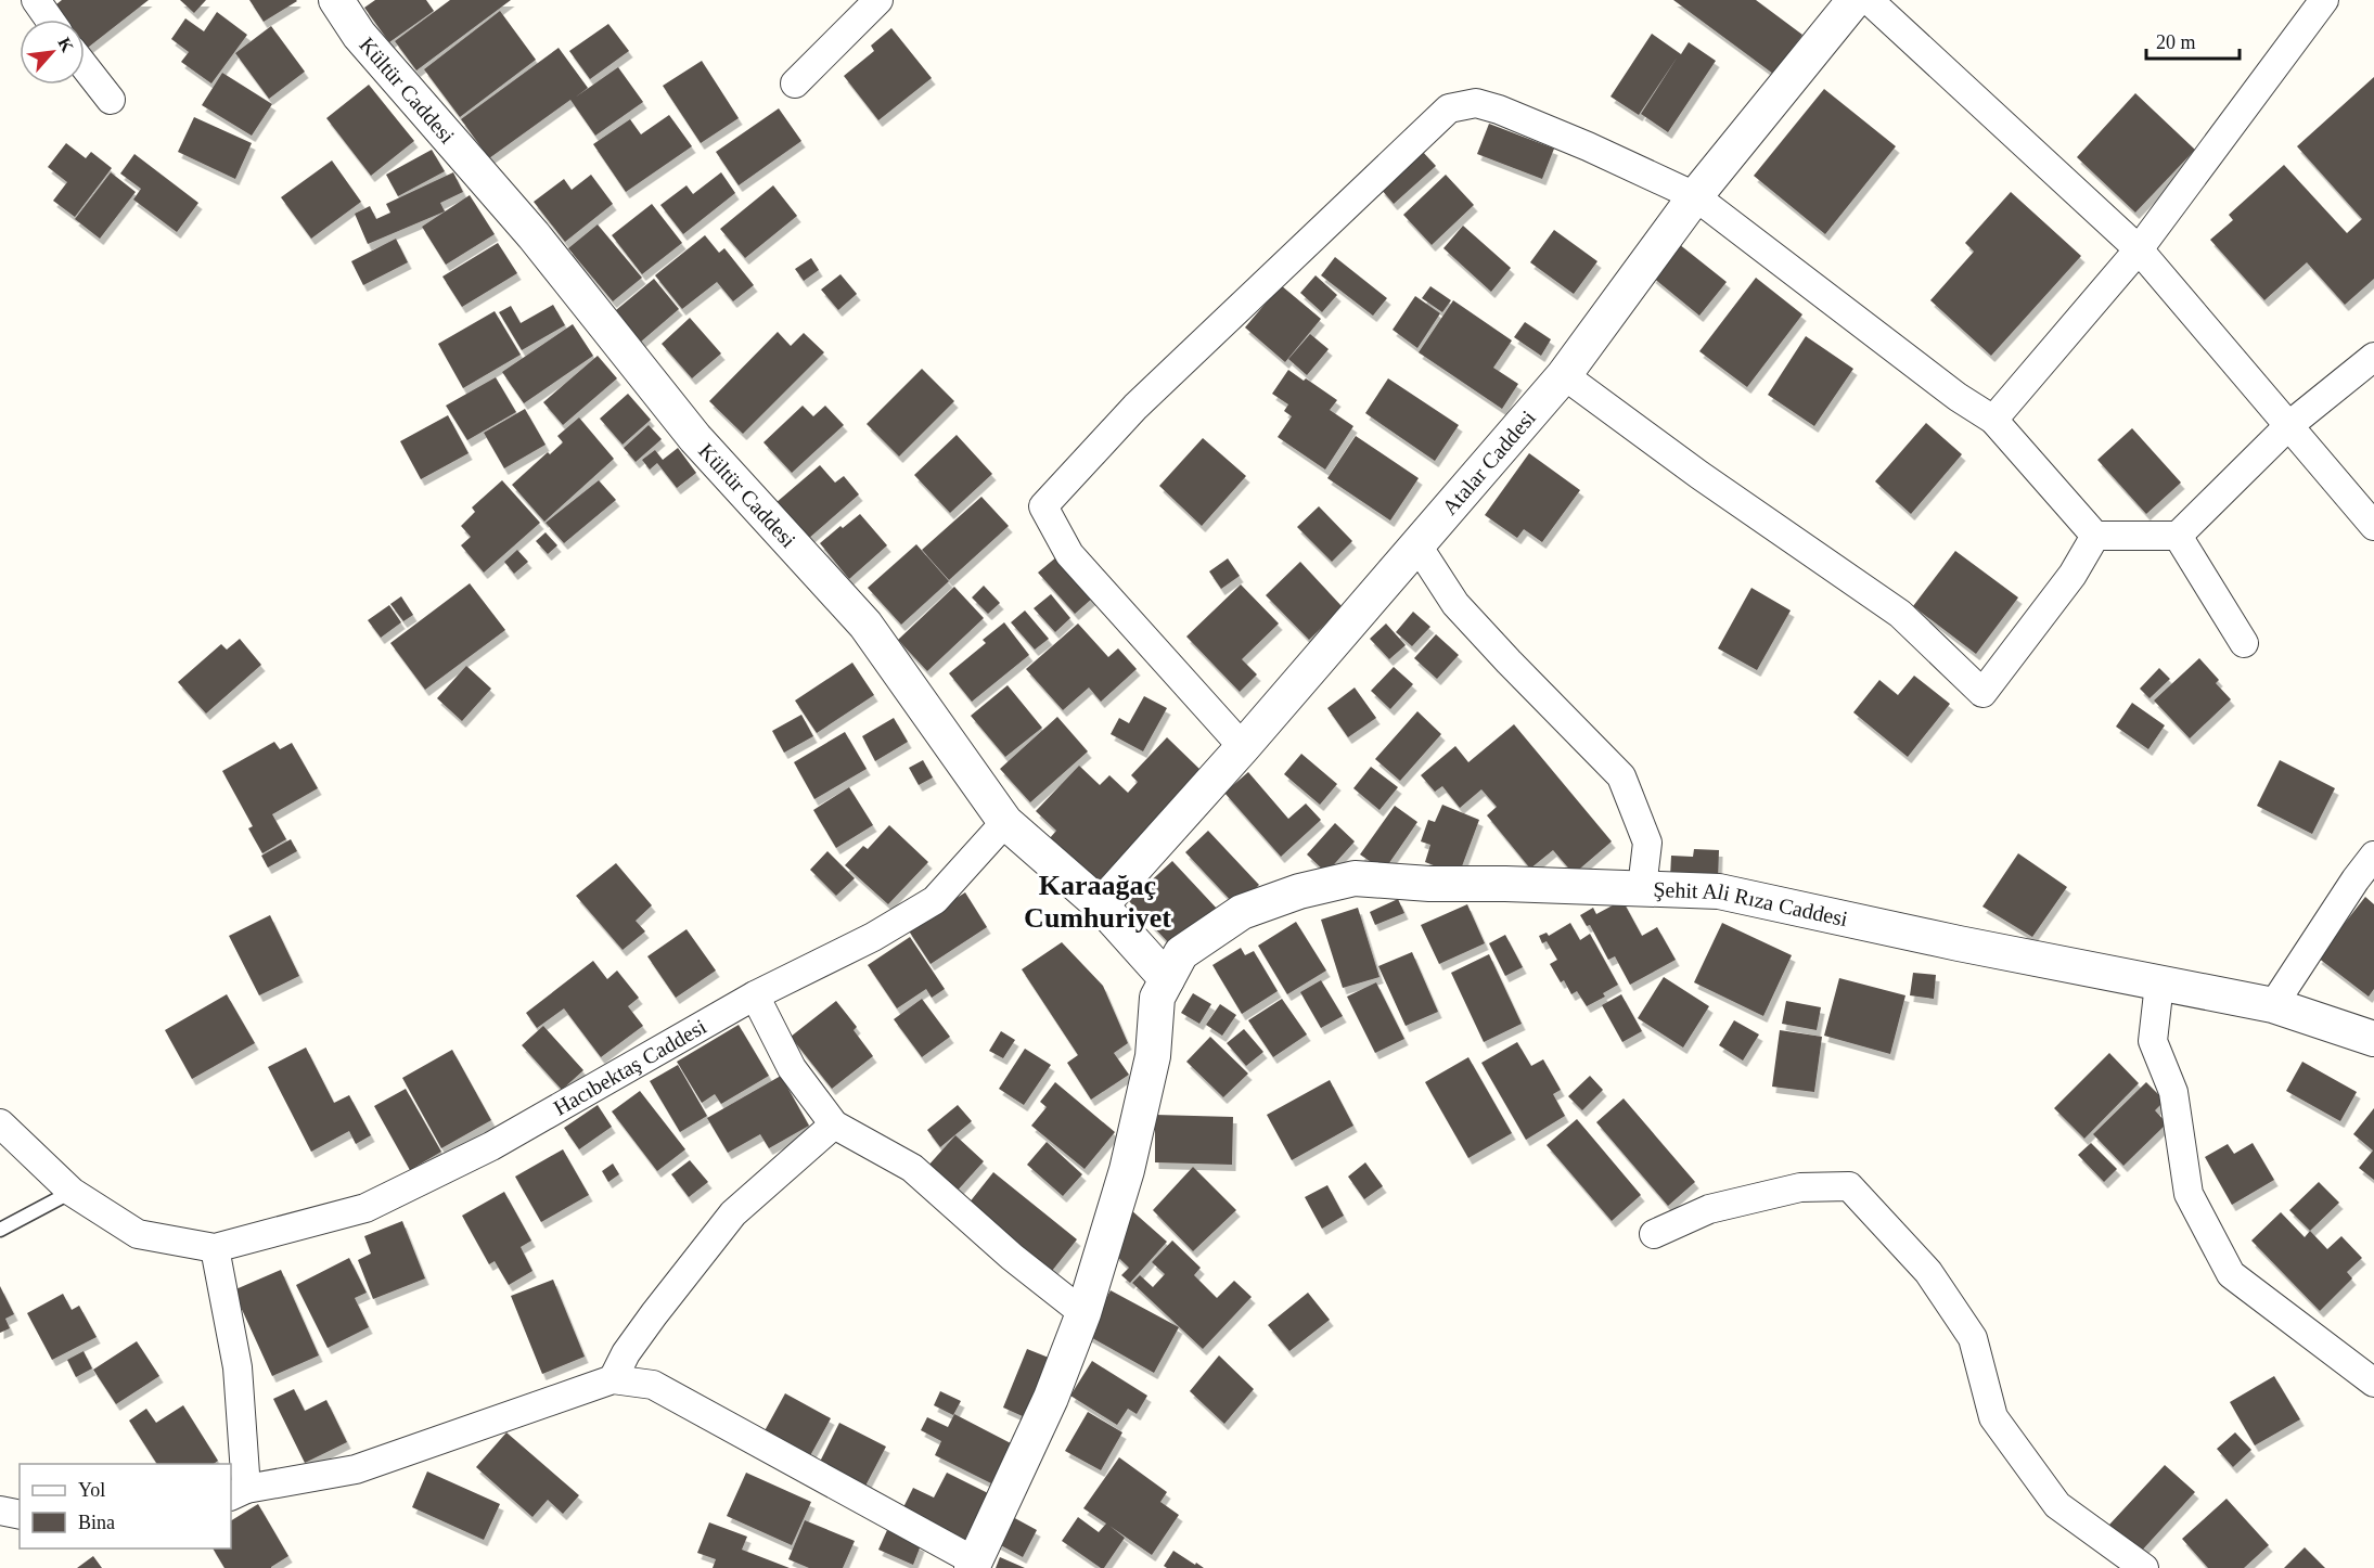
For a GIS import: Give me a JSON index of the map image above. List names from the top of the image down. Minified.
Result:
{"streets":{"street":["Kültür Caddesi","Atalar Caddesi","Şehit Ali Rıza Caddesi","Hacıbektaş Caddesi"]},"crossings":[["Kültür Caddesi","Atalar Caddesi"],["Kültür Caddesi","Şehit Ali Rıza Caddesi"],["Kültür Caddesi","Hacıbektaş Caddesi"]],"districts":["Karaağaç Cumhuriyet"],"legend":["Yol","Bina"],"scale_bar":"20 m","north":"top right"}
